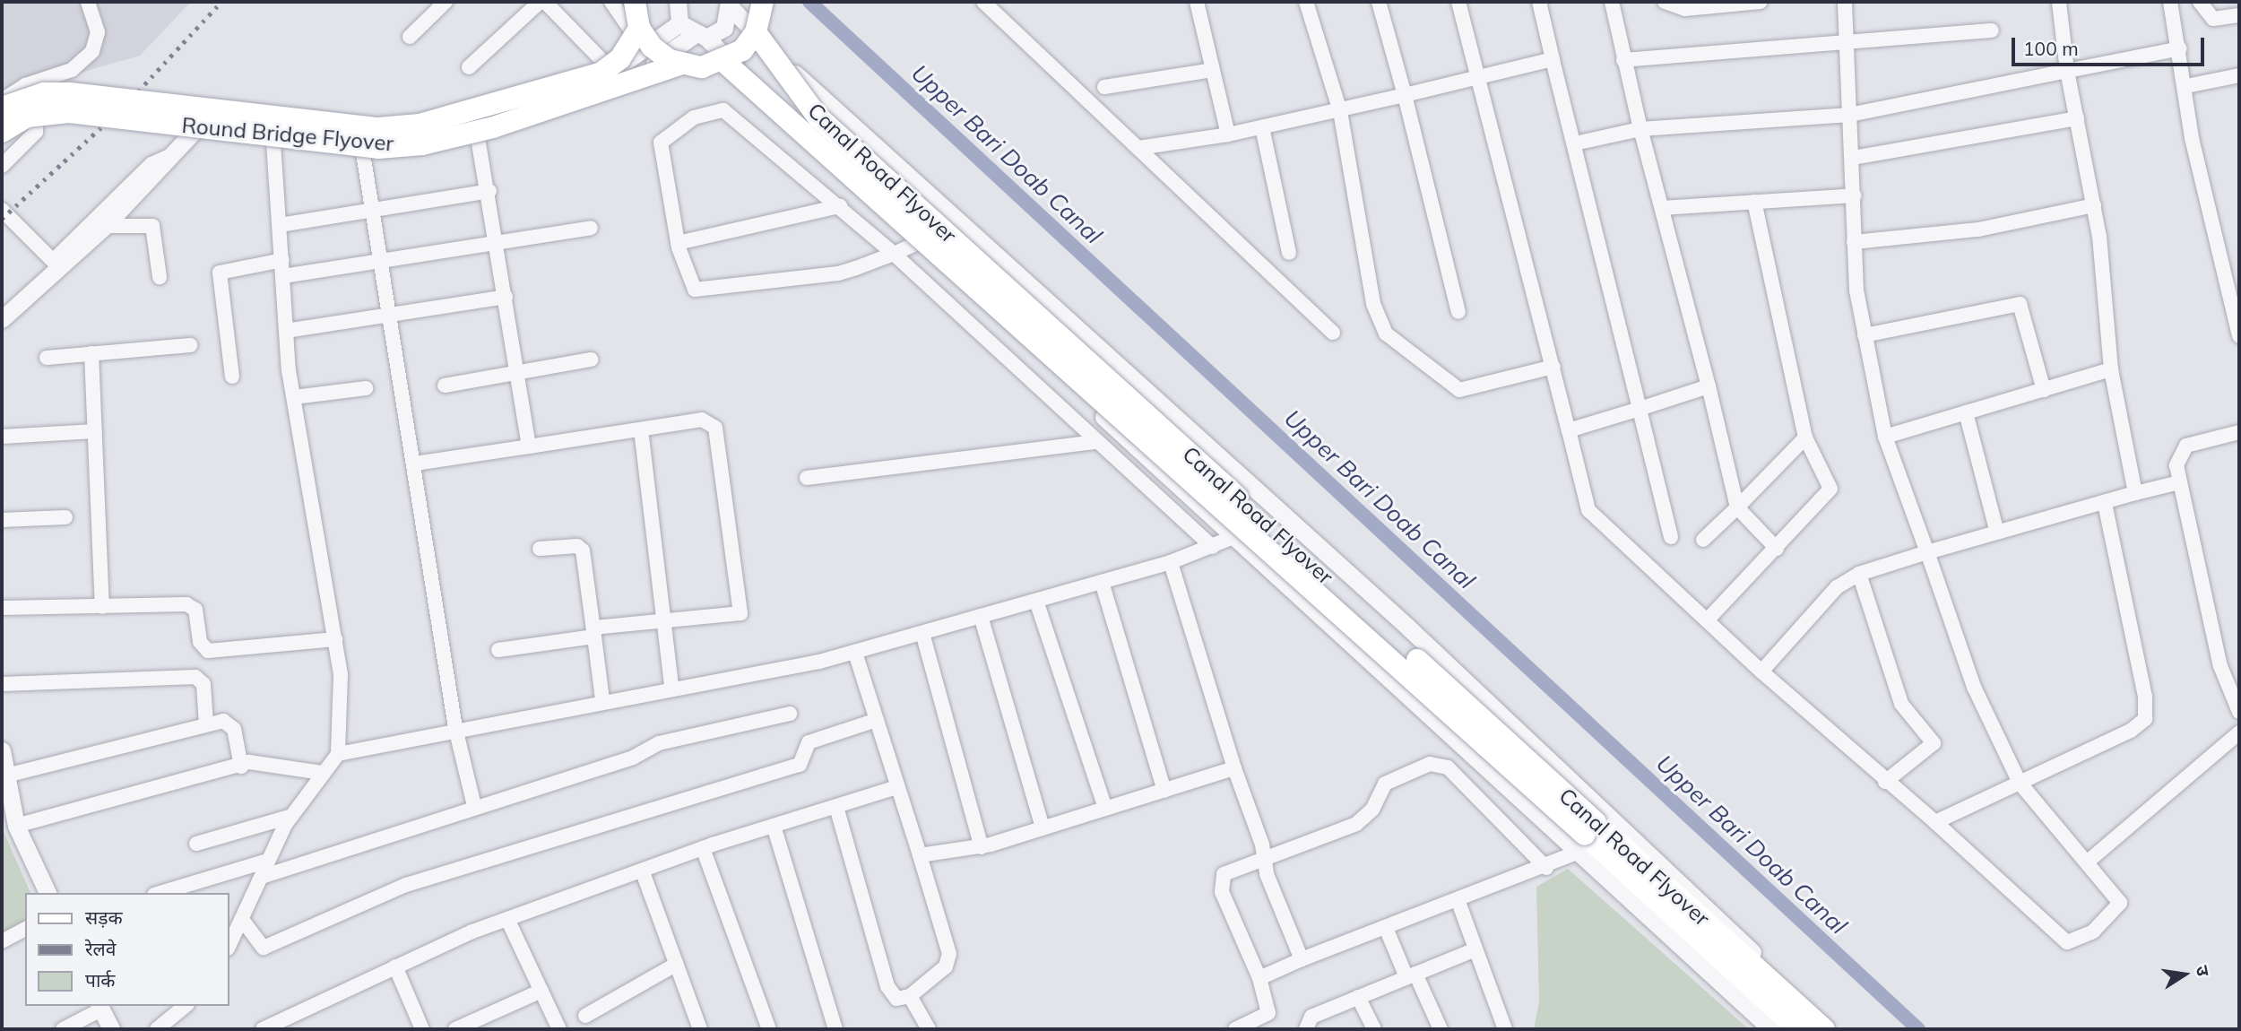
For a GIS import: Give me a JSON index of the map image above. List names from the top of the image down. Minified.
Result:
{"streets":{"main road":["Round Bridge Flyover","Canal Road Flyover"]},"crossings":[["Round Bridge Flyover","Canal Road Flyover"]],"water":["Upper Bari Doab Canal"],"legend":["सड़क","रेलवे","पार्क"],"scale_bar":"100 m","north":"right"}
